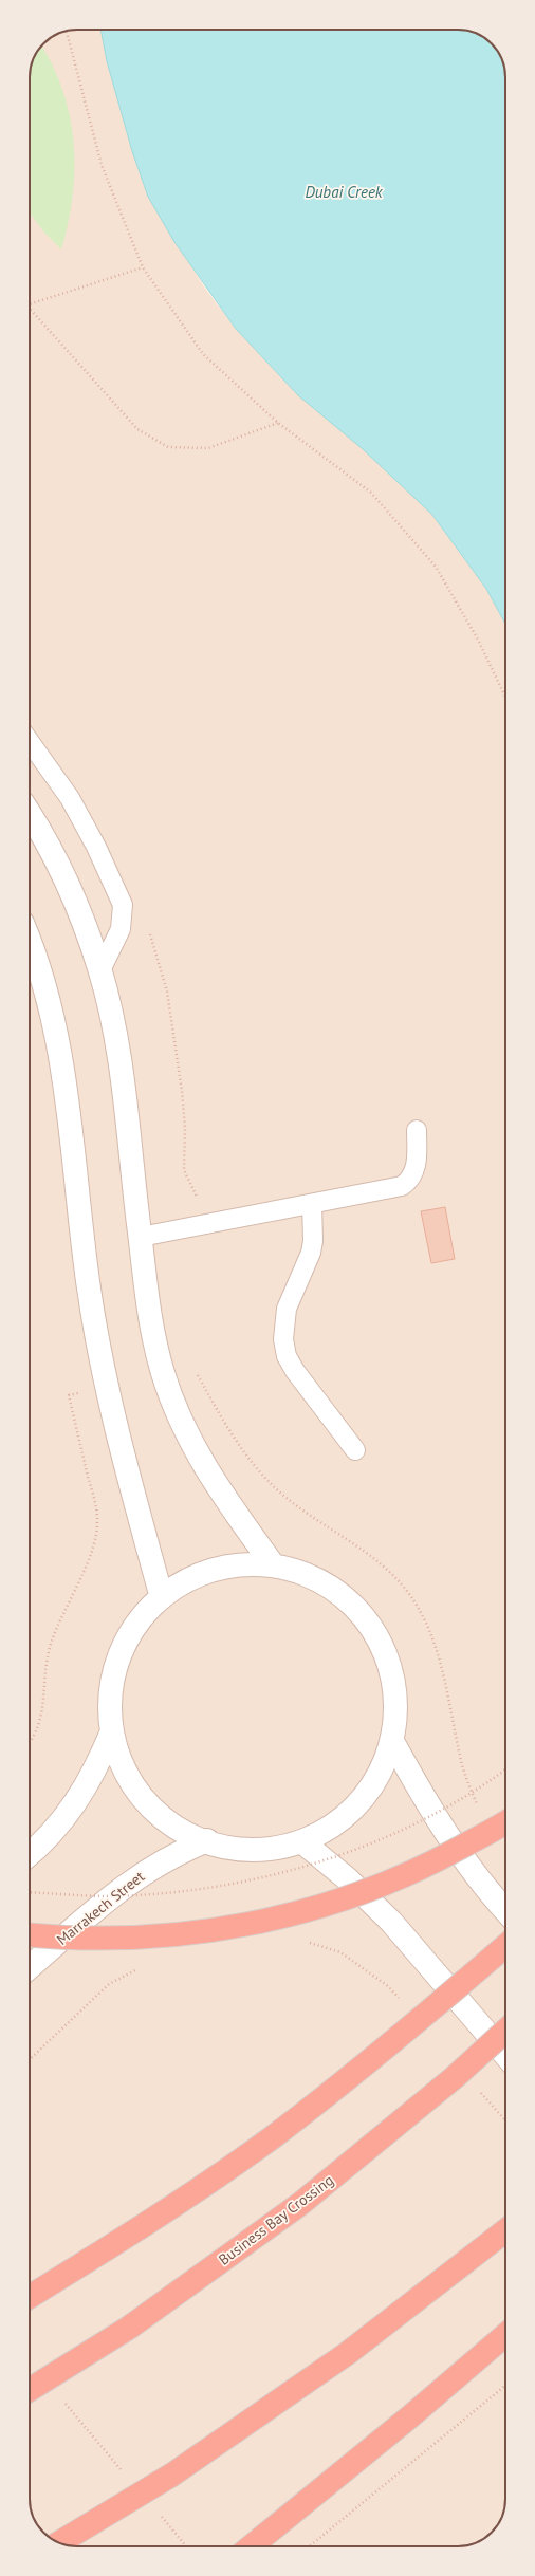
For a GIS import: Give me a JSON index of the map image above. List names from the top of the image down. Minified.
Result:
{"streets":{"highway":["Business Bay Crossing"],"street":["Marrakech Street"]},"water":["Dubai Creek"]}
